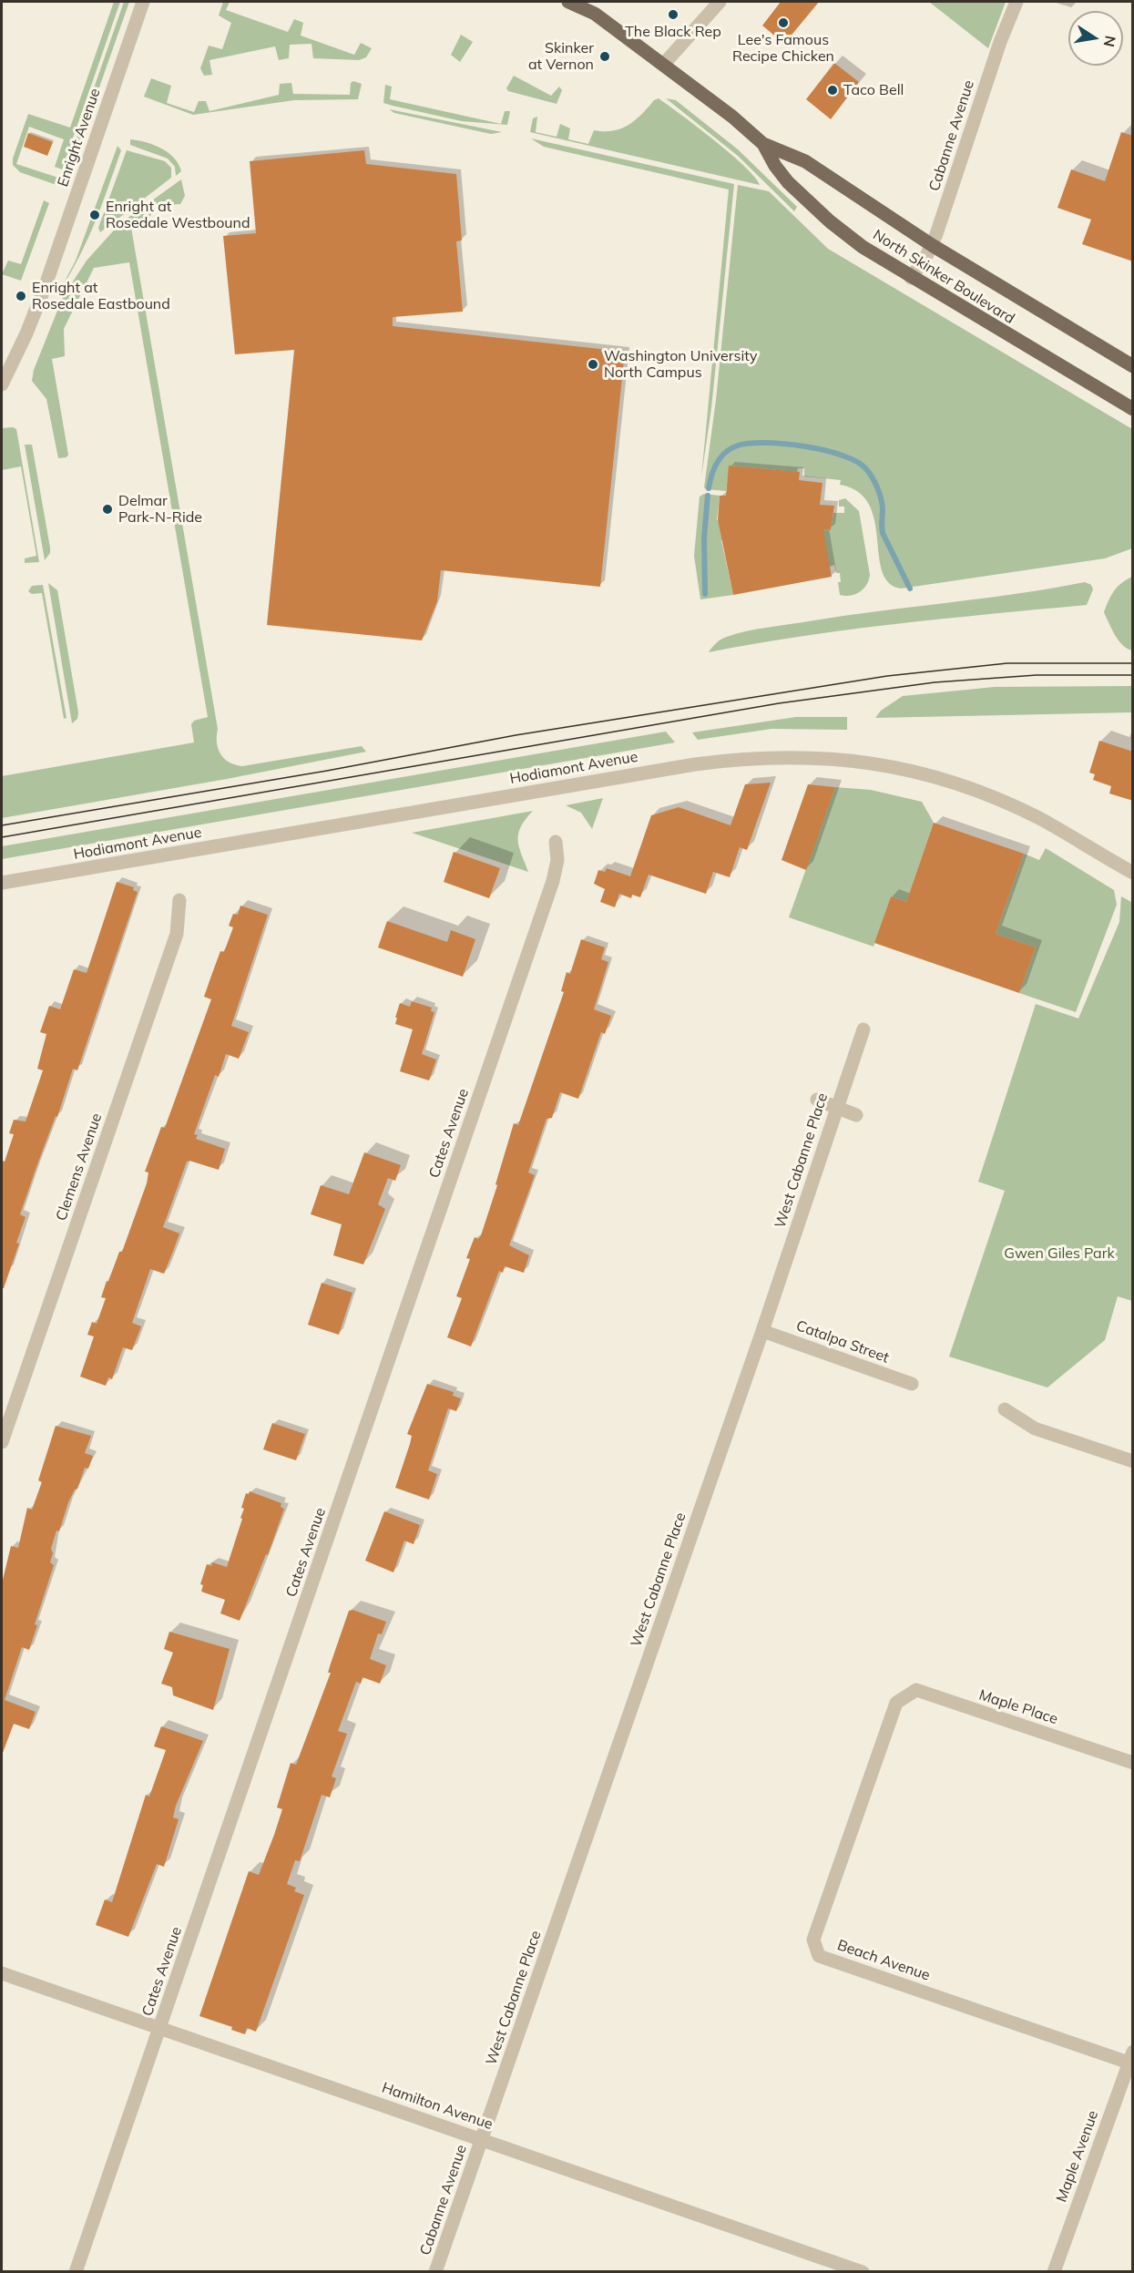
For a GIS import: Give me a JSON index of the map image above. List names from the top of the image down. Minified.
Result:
{"streets":{"main road":["North Skinker Boulevard"],"street":["Cabanne Avenue","Enright Avenue","Hodiamont Avenue","Cates Avenue","West Cabanne Place","Clemens Avenue","Catalpa Street","Maple Place","Beach Avenue","Hamilton Avenue","Maple Avenue"]},"crossings":[["Cabanne Avenue","North Skinker Boulevard"],["Cabanne Avenue","West Cabanne Place"],["Cabanne Avenue","Hamilton Avenue"],["Cates Avenue","Hamilton Avenue"],["West Cabanne Place","Catalpa Street"],["West Cabanne Place","Hamilton Avenue"],["Maple Place","Beach Avenue"],["Beach Avenue","Maple Avenue"]],"parks":["Gwen Giles Park"],"places":["The Black Rep","Lee's Famous Recipe Chicken","Skinker at Vernon","Taco Bell","Enright at Rosedale Westbound","Enright at Rosedale Eastbound","Washington University North Campus","Delmar Park-N-Ride"],"north":"right"}
